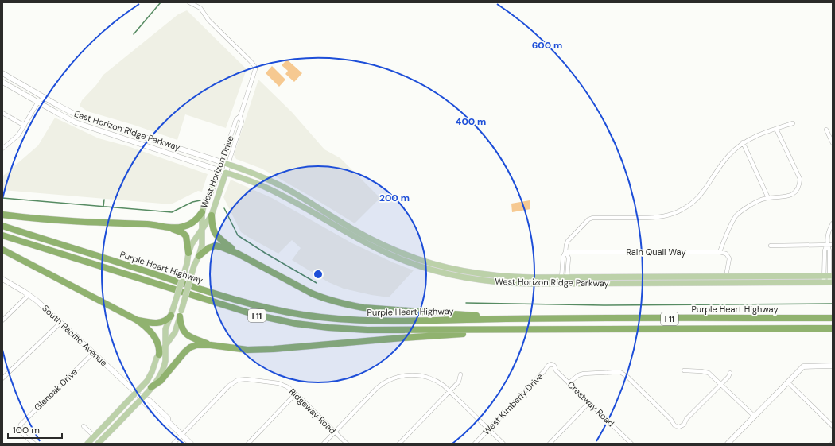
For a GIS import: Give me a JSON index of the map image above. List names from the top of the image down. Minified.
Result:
{"streets":{"highway":["Purple Heart Highway","I 11"],"main road":["East Horizon Ridge Parkway","West Horizon Drive","West Horizon Ridge Parkway","South Pacific Avenue"],"street":["Rain Quail Way","Glenoak Drive","West Kimberly Drive","Crestway Road","Ridgeway Road"]},"crossings":[["East Horizon Ridge Parkway","West Horizon Drive"],["East Horizon Ridge Parkway","West Horizon Ridge Parkway"],["West Horizon Drive","West Horizon Ridge Parkway"],["West Horizon Drive","South Pacific Avenue"],["South Pacific Avenue","Glenoak Drive"],["South Pacific Avenue","Ridgeway Road"],["West Kimberly Drive","Crestway Road"]],"scale_bar":"100 m","rings":["600 m","400 m","200 m"]}
